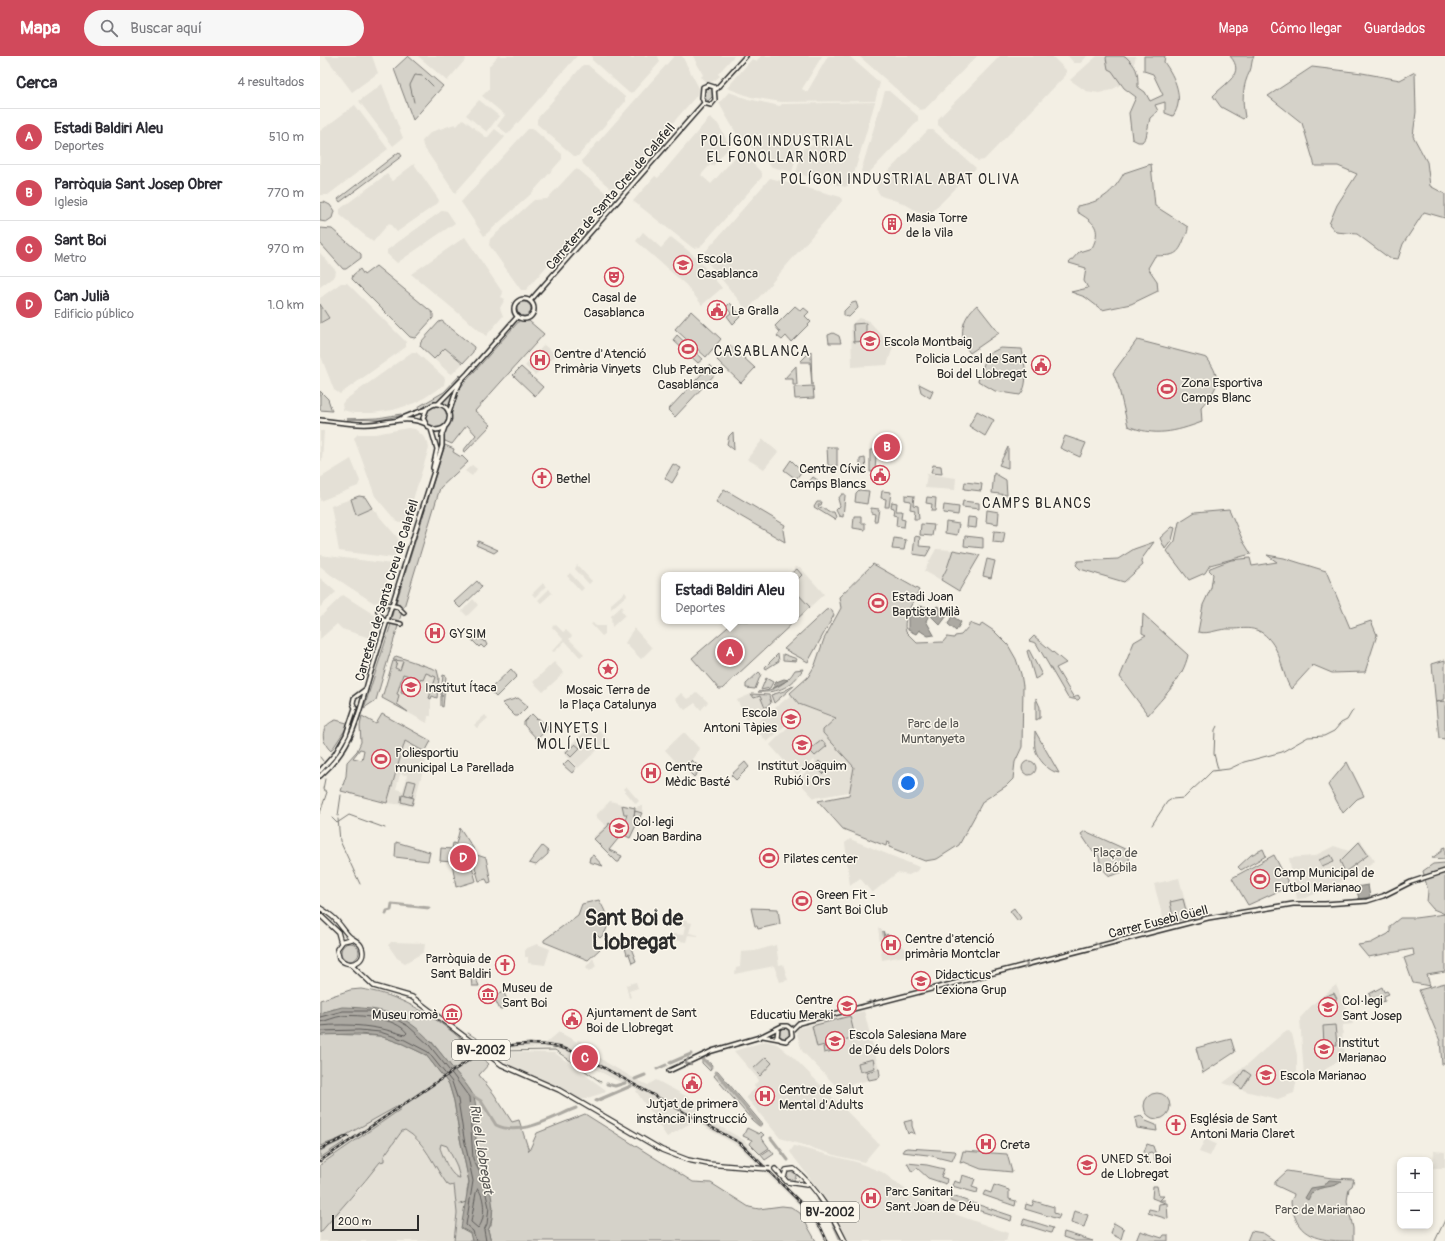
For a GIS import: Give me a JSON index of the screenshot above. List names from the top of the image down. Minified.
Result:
{"streets":{"main road":["BV-2002"],"street":["Carretera de Santa Creu de Calafell","Carrer Eusebi Güell"]},"one_way":["Carrer Eusebi Güell"],"districts":["POLÍGON INDUSTRIAL EL FONOLLAR NORD","POLÍGON INDUSTRIAL ABAT OLIVA","CASABLANCA","CAMPS BLANCS","VINYETS I MOLÍ VELL","Sant Boi de Llobregat"],"water":["Riu el Llobregat"],"parks":["Parc de la Muntanyeta","Plaça de la Bóbila","Parc de Marianao"],"places":{"building":["Masia Torre de la Vila"],"school or university":["Escola Casablanca","Escola Montbaig","Institut Ítaca","Escola Antoni Tàpies","Institut Joaquim Rubió i Ors","Col·legi Joan Bardina","Didacticus Lexiona Grup","Centre Educatiu Meraki","Col·legi Sant Josep","Escola Salesiana Mare de Déu dels Dolors","Institut Marianao","Escola Marianao","UNED St. Boi de Llobregat"],"theatre":["Casal de Casablanca"],"public building":["La Gralla","Policia Local de Sant Boi del Llobregat","Centre Cívic Camps Blancs","Ajuntament de Sant Boi de Llobregat","Jutjat de primera instància i instrucció"],"sports":["Club Petanca Casablanca","Zona Esportiva Camps Blanc","Estadi Joan Baptista Milà","Poliesportiu municipal La Parellada","Pilates center","Camp Municipal de Futbol Marianao","Green Fit - Sant Boi Club"],"hospital":["Centre d'Atenció Primària Vinyets","GYSIM","Centre Mèdic Basté","Centre d'atenció primària Montclar","Centre de Salut Mental d'Adults","Creta","Parc Sanitari Sant Joan de Déu"],"church":["Bethel","Parròquia de Sant Baldiri","Església de Sant Antoni Maria Claret"],"place":["Mosaic Terra de la Plaça Catalunya"],"museum":["Museu de Sant Boi","Museu romà"]},"scale_bar":"200 m","page":{"header":"Mapa","search":"Buscar aquí","nav":["Mapa","Cómo llegar","Guardados"],"heading":["Cerca","4 resultados"],"list":[{"mark":"A","name":"Estadi Baldiri Aleu","note":"Deportes","value":"510 m"},{"mark":"B","name":"Parròquia Sant Josep Obrer","note":"Iglesia","value":"770 m"},{"mark":"C","name":"Sant Boi","note":"Metro","value":"970 m"},{"mark":"D","name":"Can Julià","note":"Edificio público","value":"1.0 km"}],"pins":["B","A","D","C"],"popup":["Estadi Baldiri Aleu","Deportes"],"map_buttons":["+","−"],"scale":"200 m"}}
